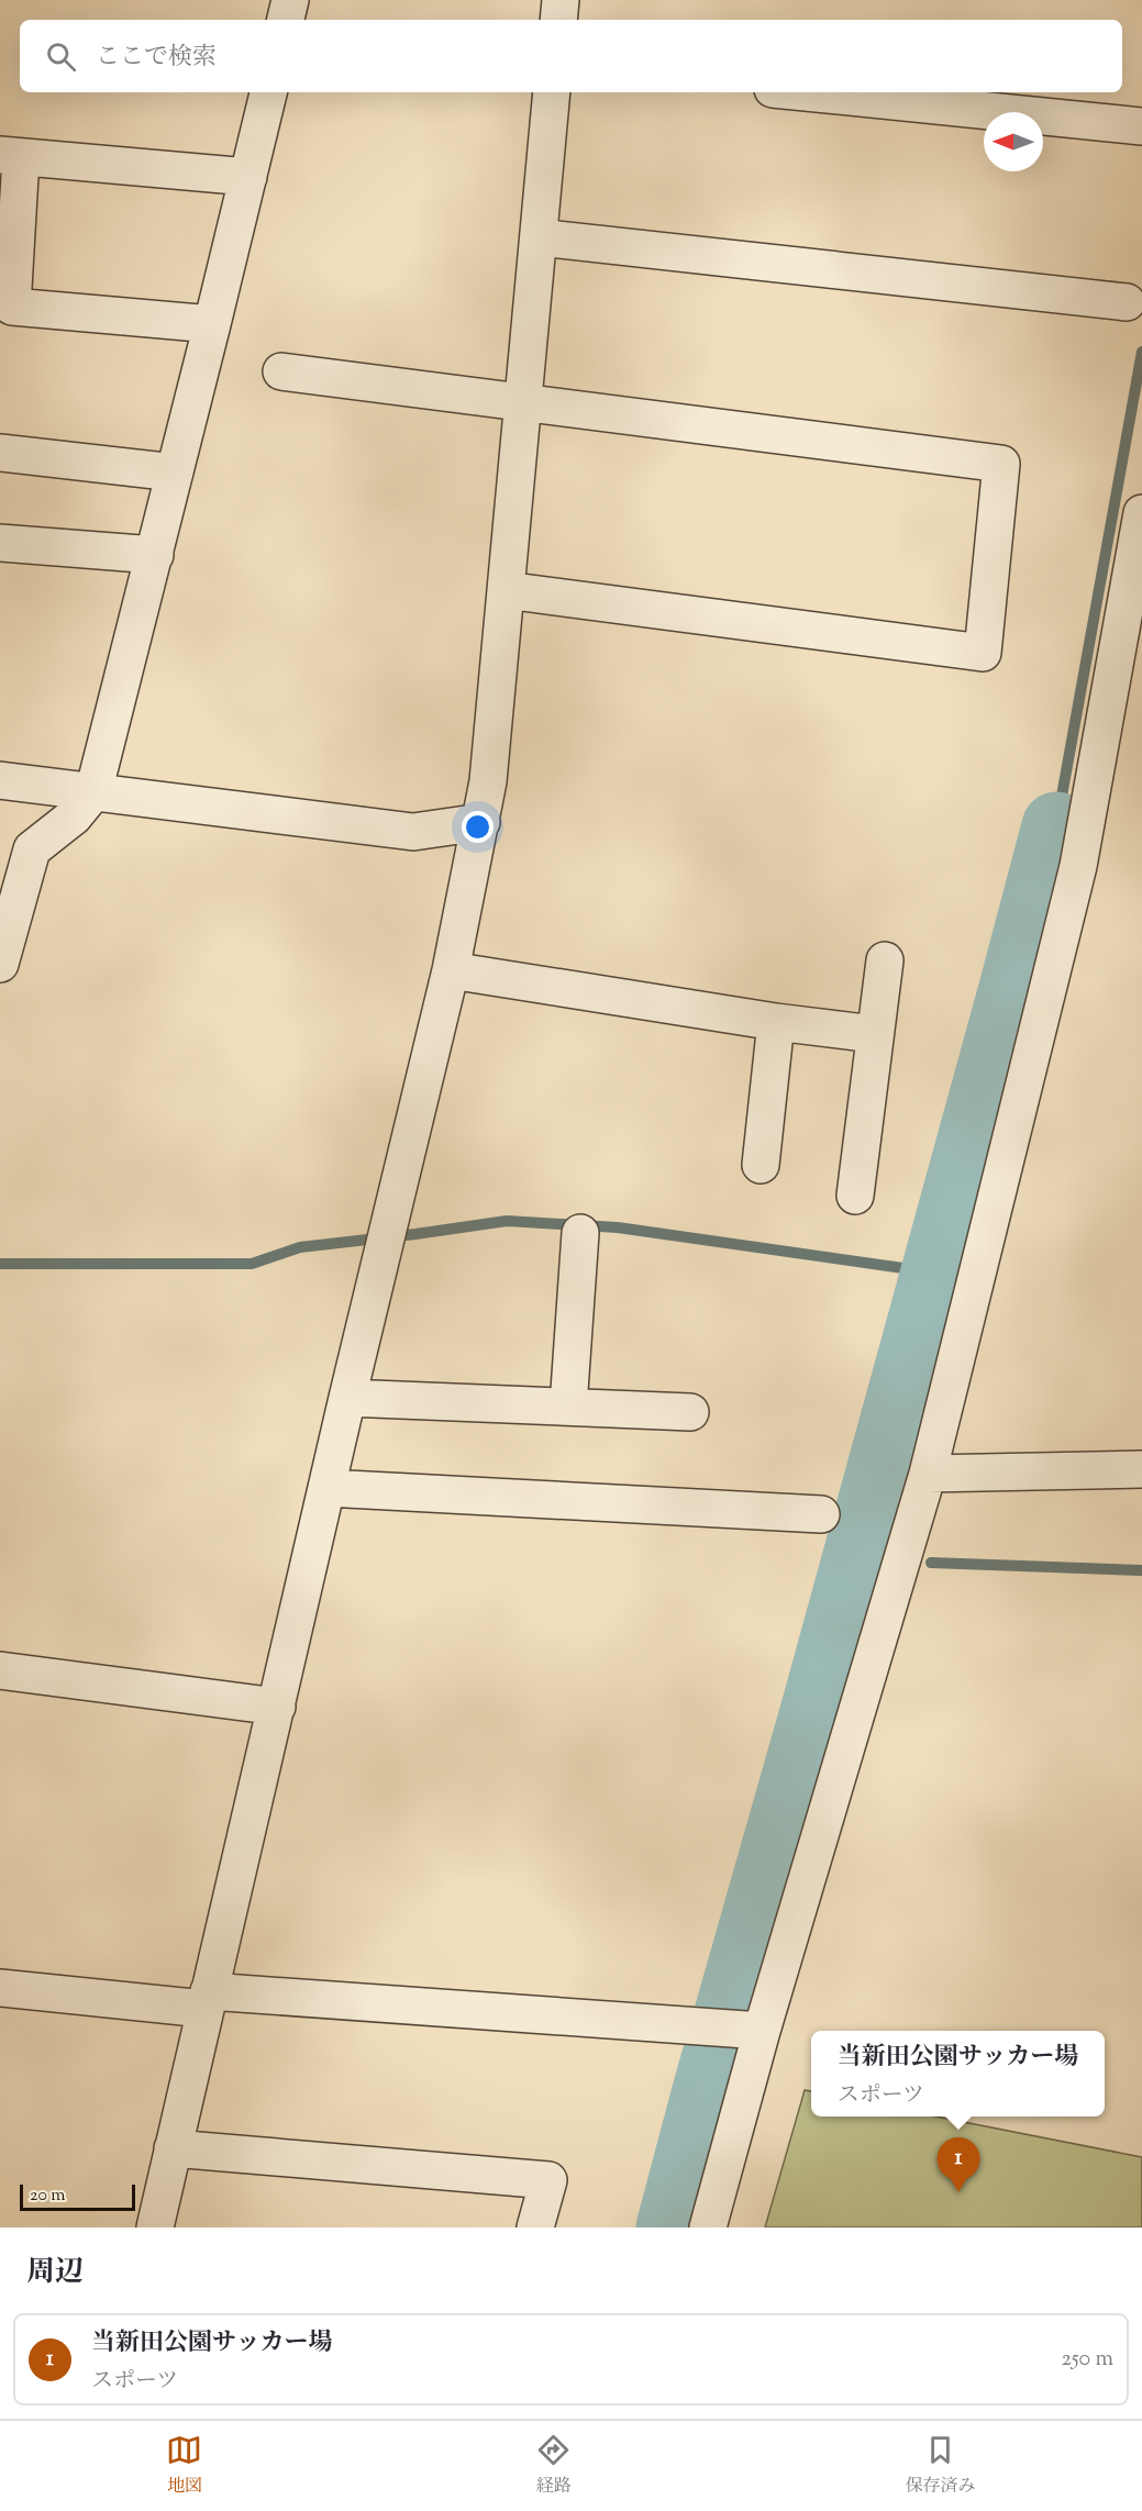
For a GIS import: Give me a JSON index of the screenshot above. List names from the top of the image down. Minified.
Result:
{"scale_bar":"20 m","north":"left","page":{"search":"ここで検索","popup":["当新田公園サッカー場","スポーツ"],"pins":"1","scale":"20 m","heading":"周辺","list":[{"mark":"1","name":"当新田公園サッカー場","note":"スポーツ","value":"250 m"}],"nav":["地図","経路","保存済み"]}}
